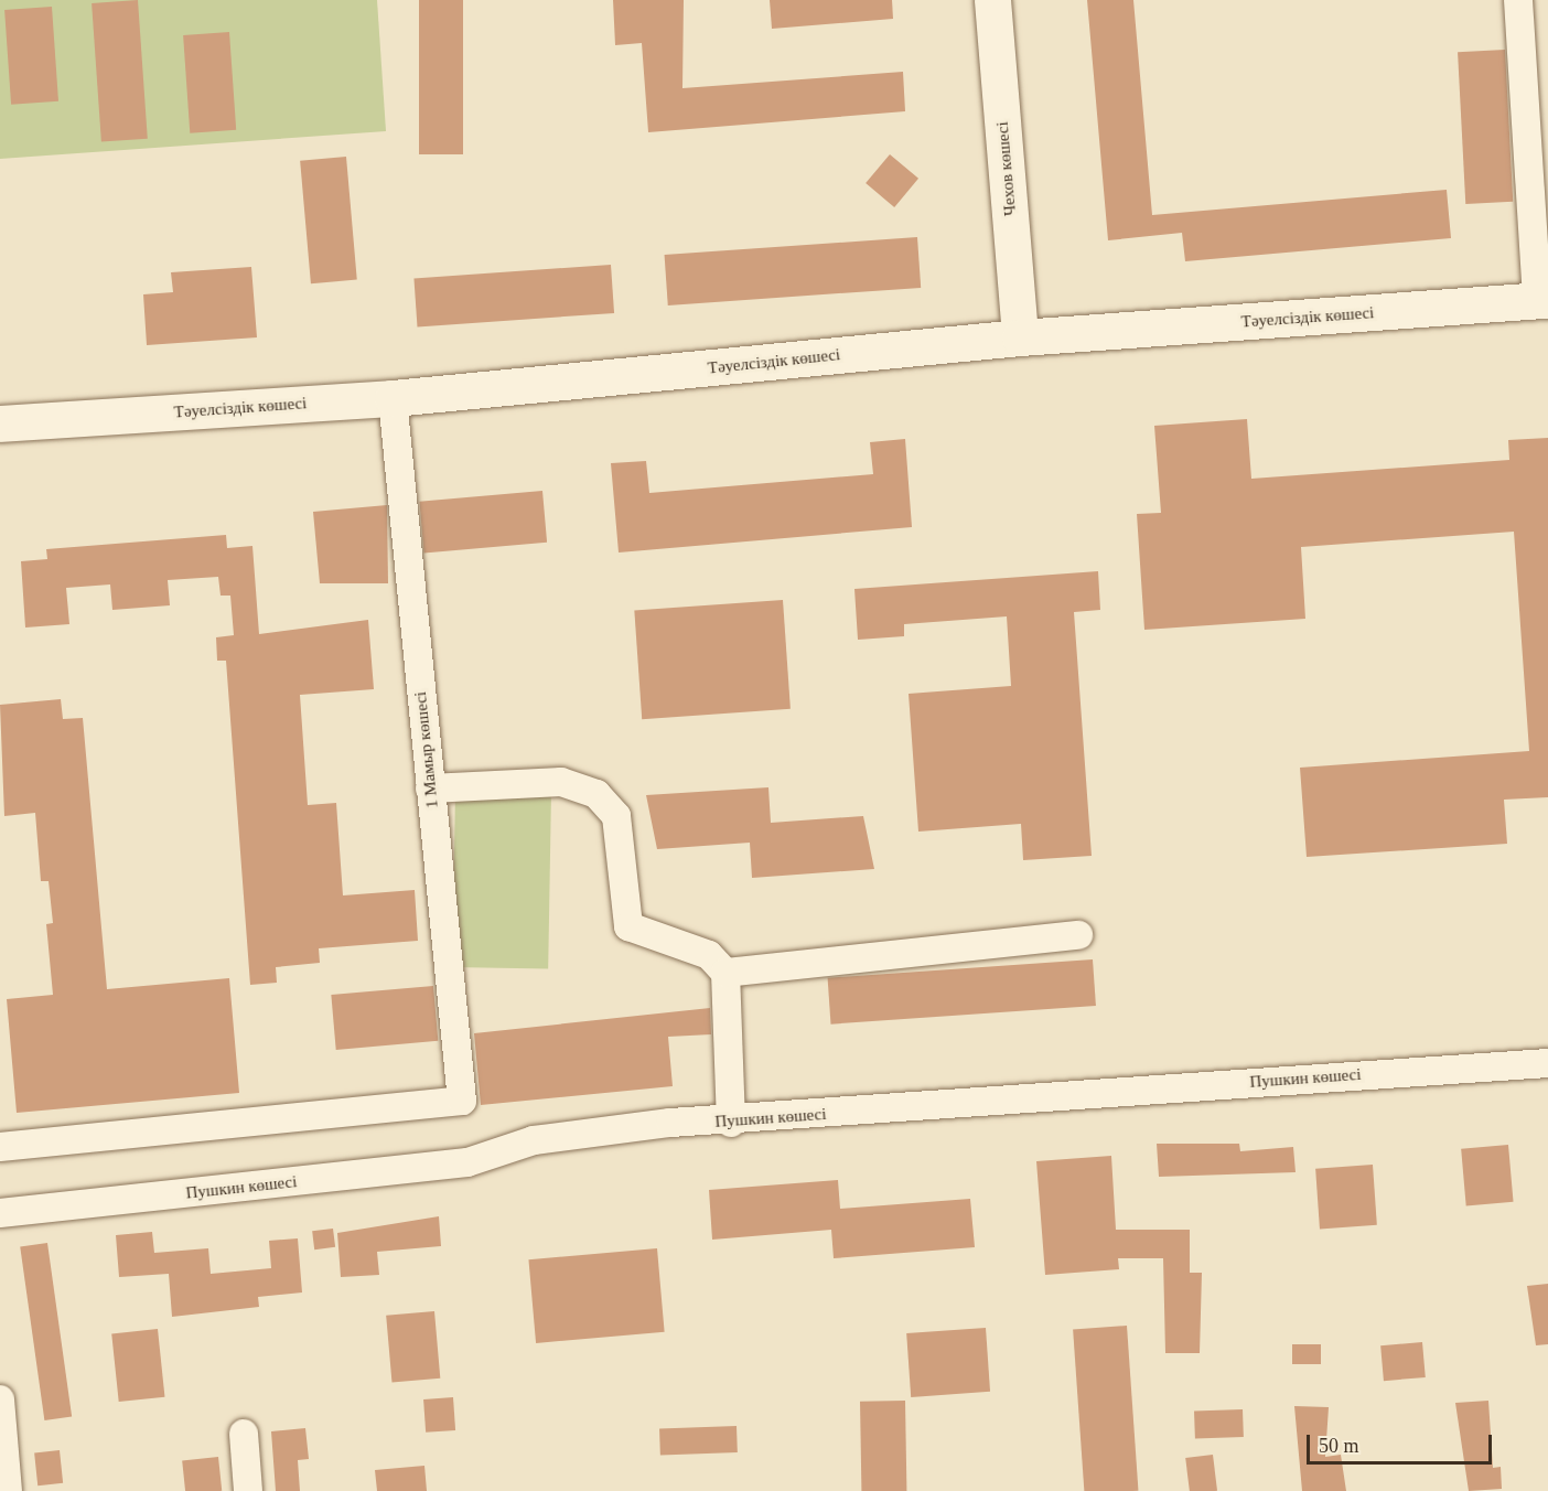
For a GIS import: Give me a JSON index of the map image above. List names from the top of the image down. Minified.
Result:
{"streets":{"main road":["Чехов көшесі","Тәуелсіздік көшесі"],"street":["1 Мамыр көшесі","Пушкин көшесі"]},"crossings":[["Чехов көшесі","Тәуелсіздік көшесі"],["Тәуелсіздік көшесі","1 Мамыр көшесі"]],"scale_bar":"50 m"}
